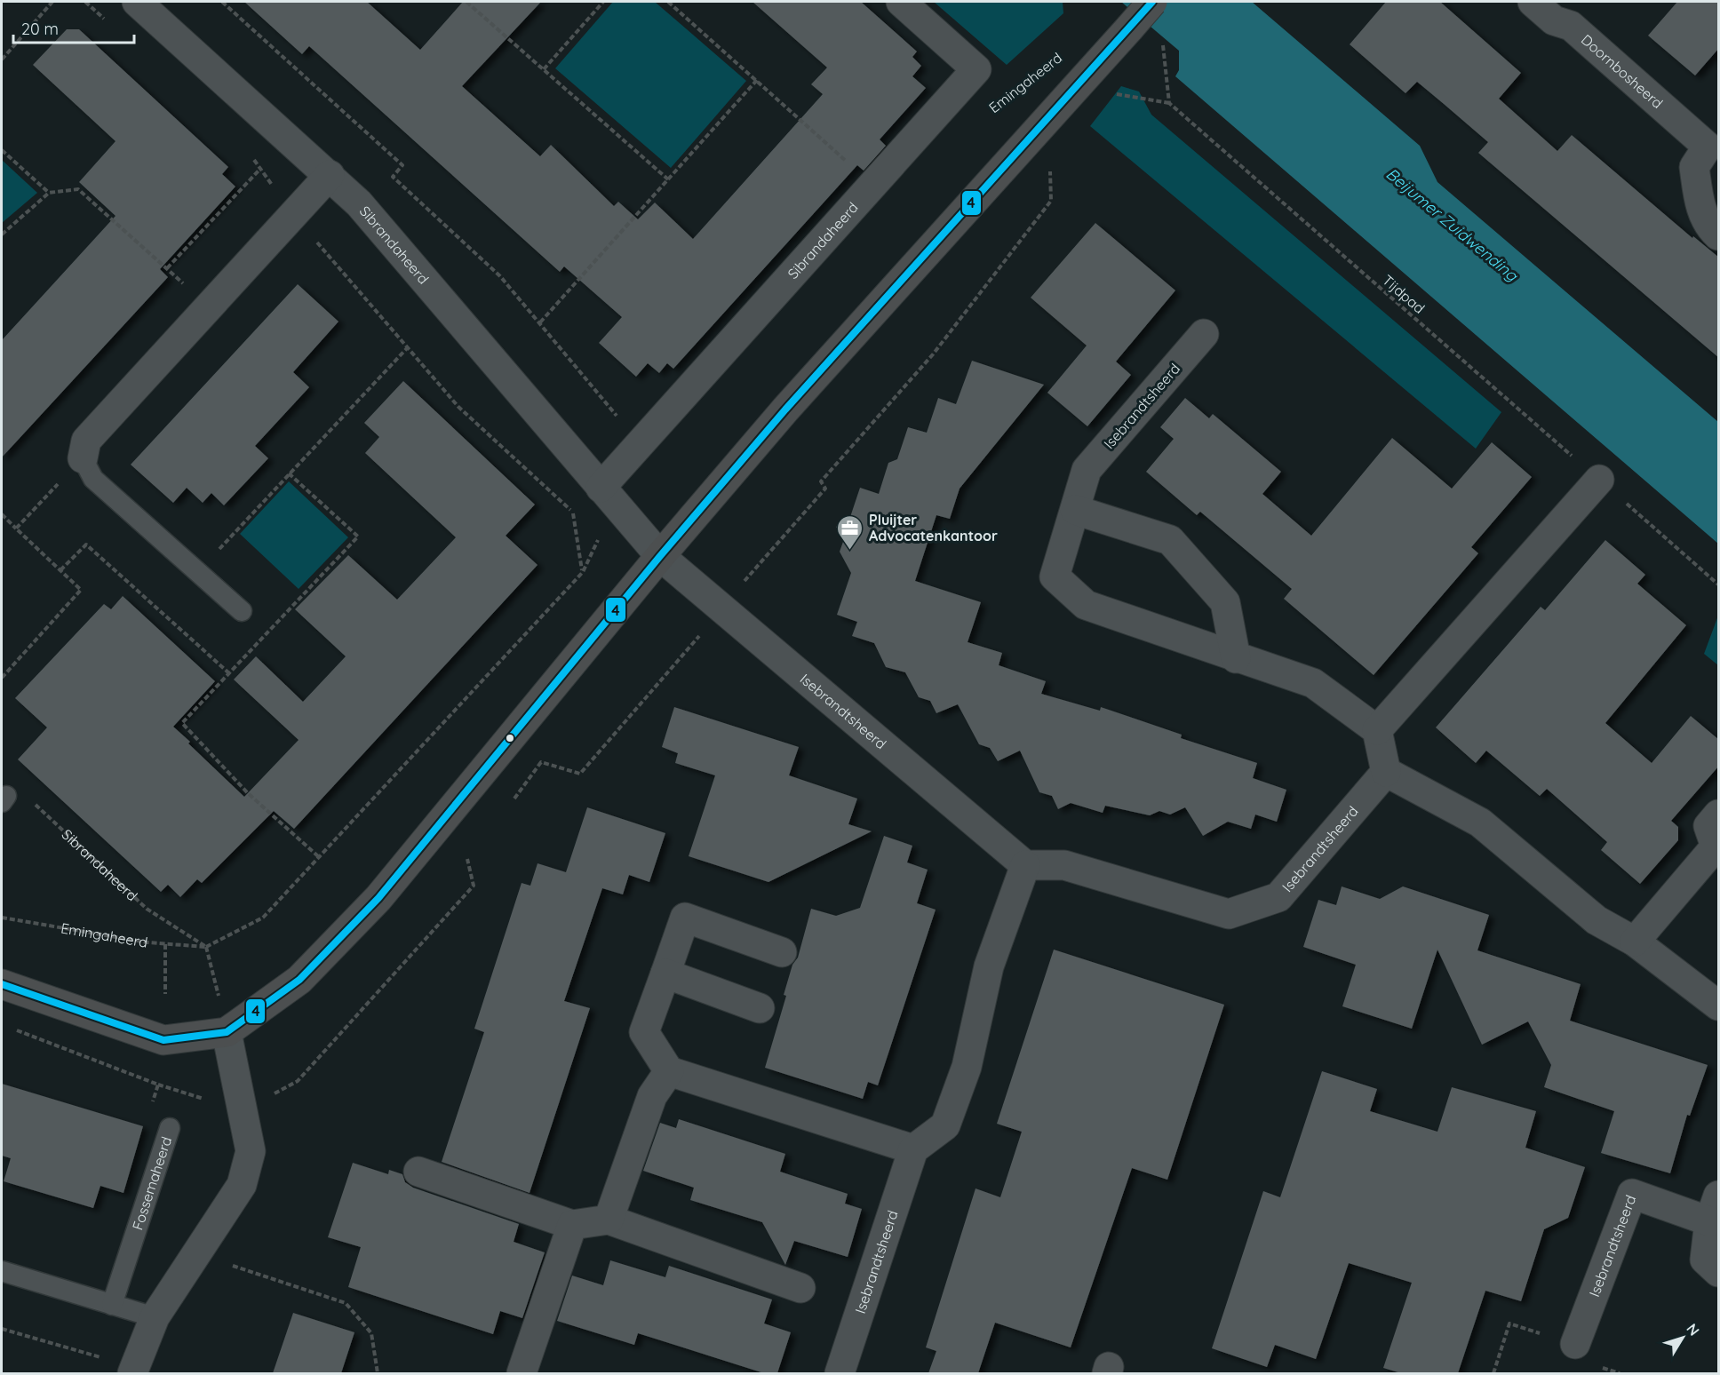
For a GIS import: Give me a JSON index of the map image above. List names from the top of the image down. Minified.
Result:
{"streets":{"street":["Doornbosheerd","Sibrandaheerd","Isebrandtsheerd"],"lane":["Fossemaheerd"],"path":["Emingaheerd","Tijdpad"]},"crossings":[["Emingaheerd","Sibrandaheerd"],["Sibrandaheerd","Isebrandtsheerd"]],"water":["Beijumer Zuidwending"],"places":{"office":["Pluijter Advocatenkantoor"]},"lines":["transit line 4"],"scale_bar":"20 m","north":"top right"}
